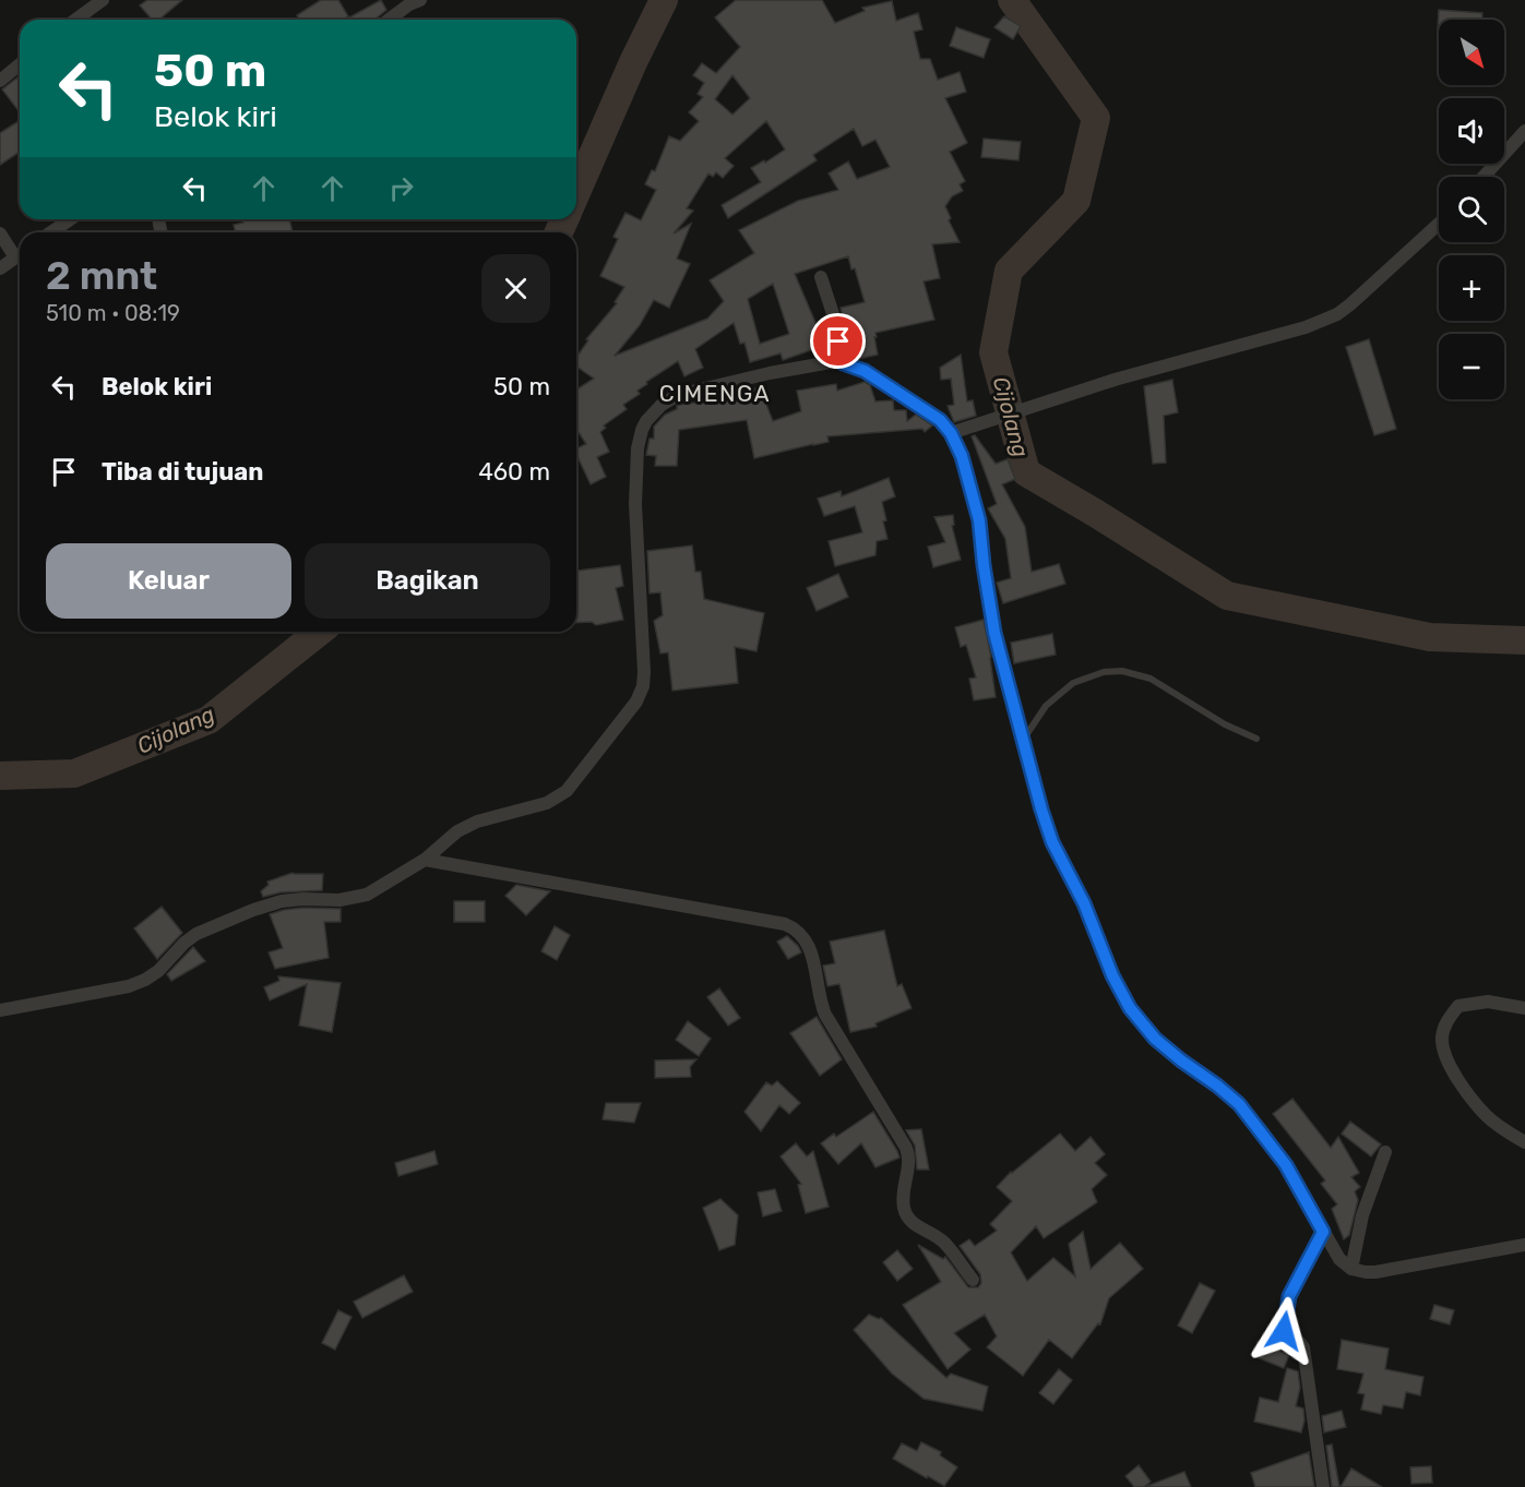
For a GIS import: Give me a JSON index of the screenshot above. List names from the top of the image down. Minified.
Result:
{"districts":["CIMENGA"],"water":["Cijolang"],"north":"bottom right","page":{"map_buttons":["+","−"],"turn":["50 m","Belok kiri"],"heading":["2 mnt","510 m · 08:19"],"list":[{"name":"Belok kiri","value":"50 m"},{"name":"Tiba di tujuan","value":"460 m"}],"buttons":["Keluar","Bagikan"]}}
